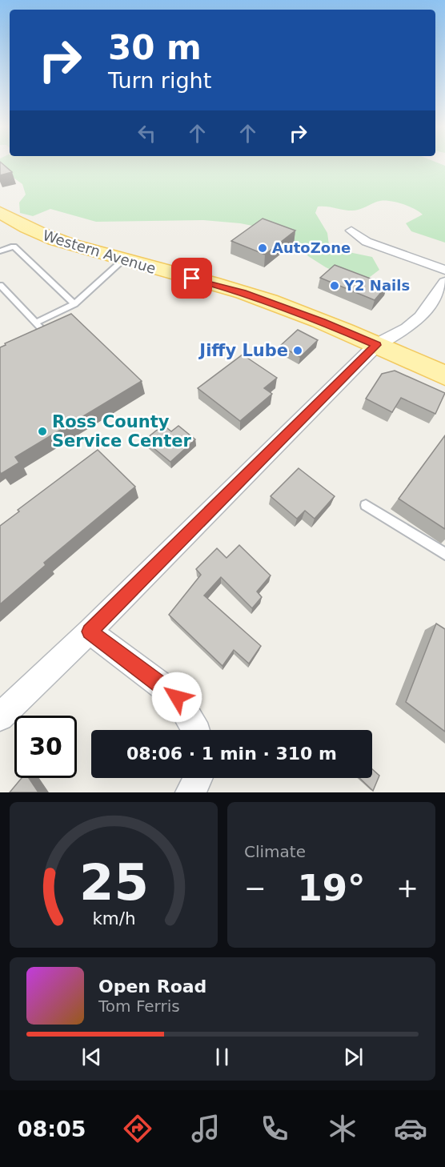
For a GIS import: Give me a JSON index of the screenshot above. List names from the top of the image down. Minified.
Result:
{"streets":{"main road":["Western Avenue"]},"places":["AutoZone","Y2 Nails","Jiffy Lube","Ross County Service Center"],"page":{"turn":["30 m","Turn right"],"limit":"30","trip":"08:06 · 1 min · 310 m","tile":"Climate","heat":["−","19°","+"],"song":["Open Road","Tom Ferris"],"tabs":"08:05","gauge":["25","km/h"]}}
